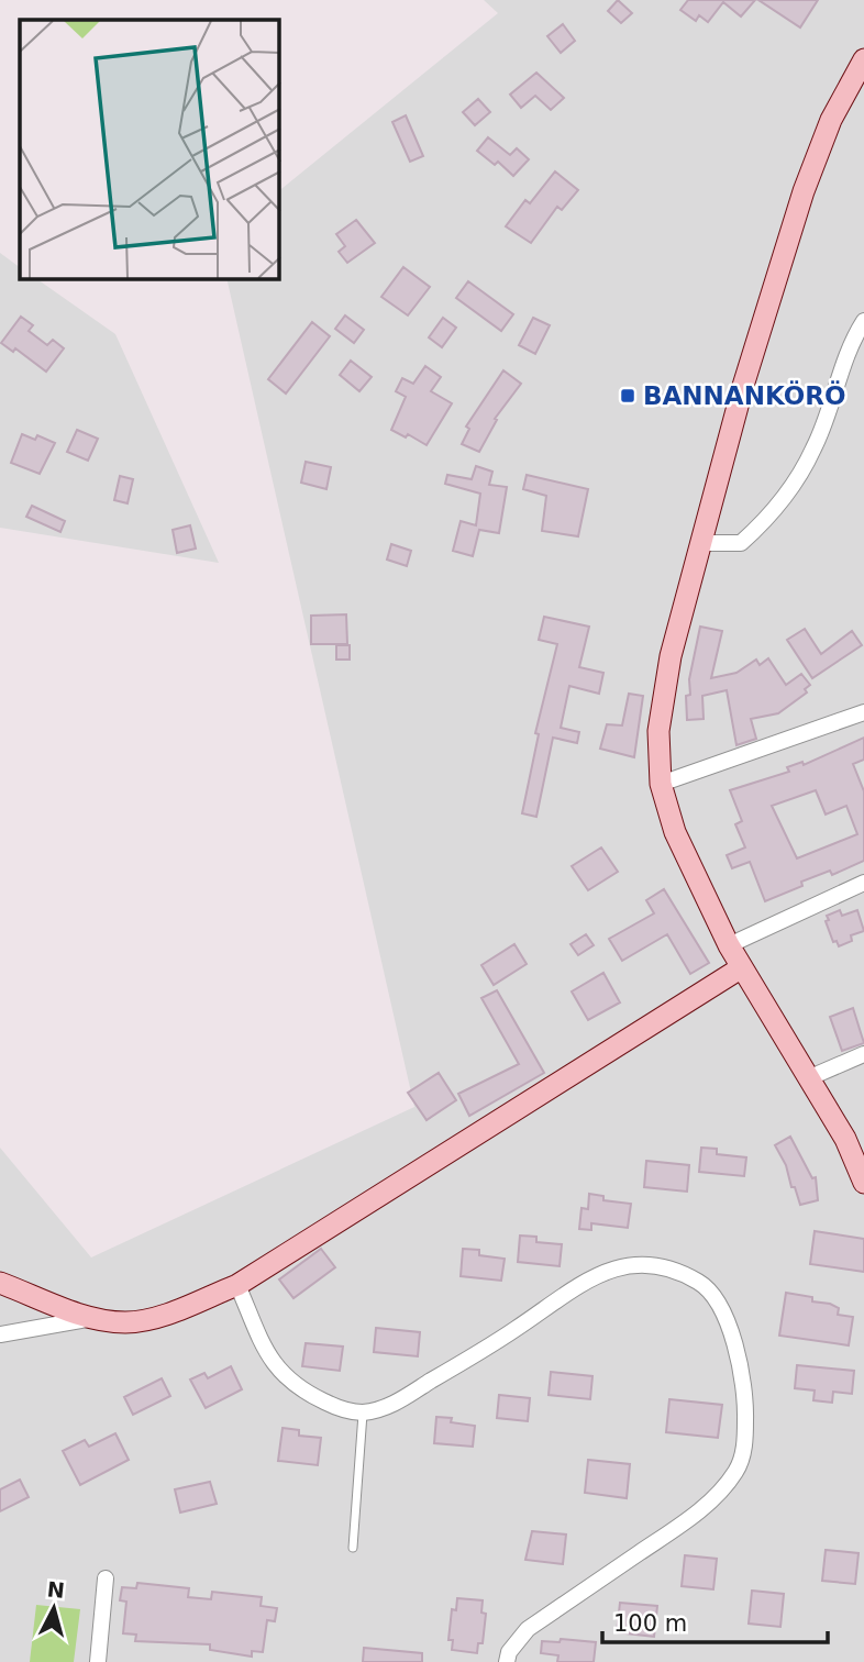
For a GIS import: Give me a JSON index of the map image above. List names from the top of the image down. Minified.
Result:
{"places":{"transit":["BANNANKÖRÖ"]},"scale_bar":"100 m","north":"top"}
